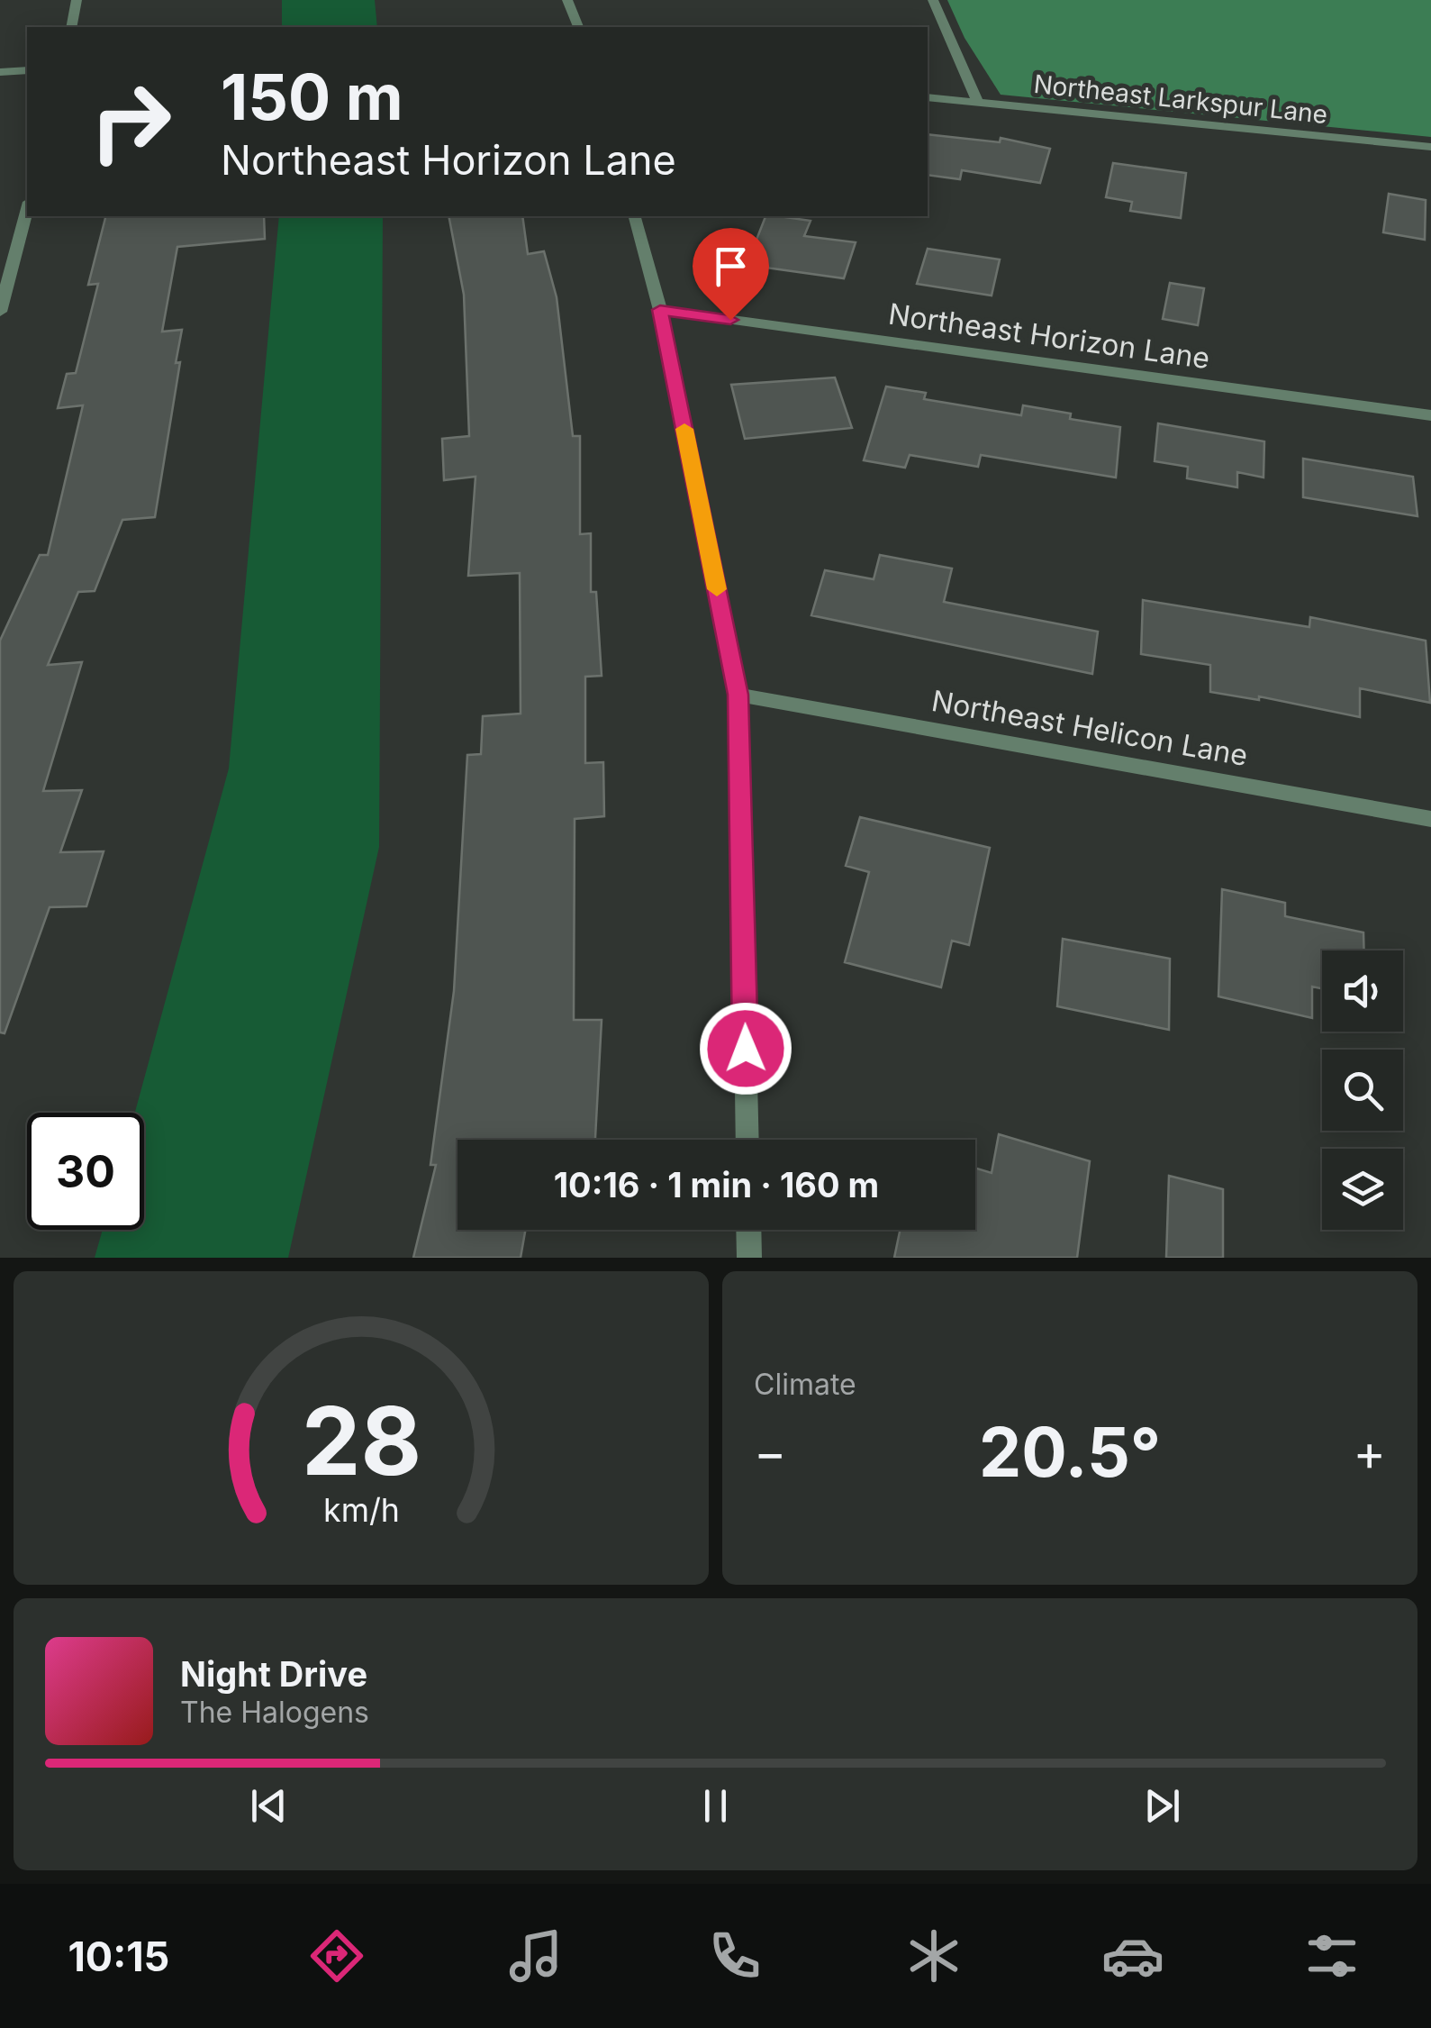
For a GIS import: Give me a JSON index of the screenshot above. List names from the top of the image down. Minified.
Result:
{"streets":{"street":["Northeast Larkspur Lane","Northeast Horizon Lane","Northeast Helicon Lane"]},"page":{"turn":["150 m","Northeast Horizon Lane"],"limit":"30","trip":"10:16 · 1 min · 160 m","tile":"Climate","heat":["−","20.5°","+"],"song":["Night Drive","The Halogens"],"tabs":"10:15","gauge":["28","km/h"]}}
